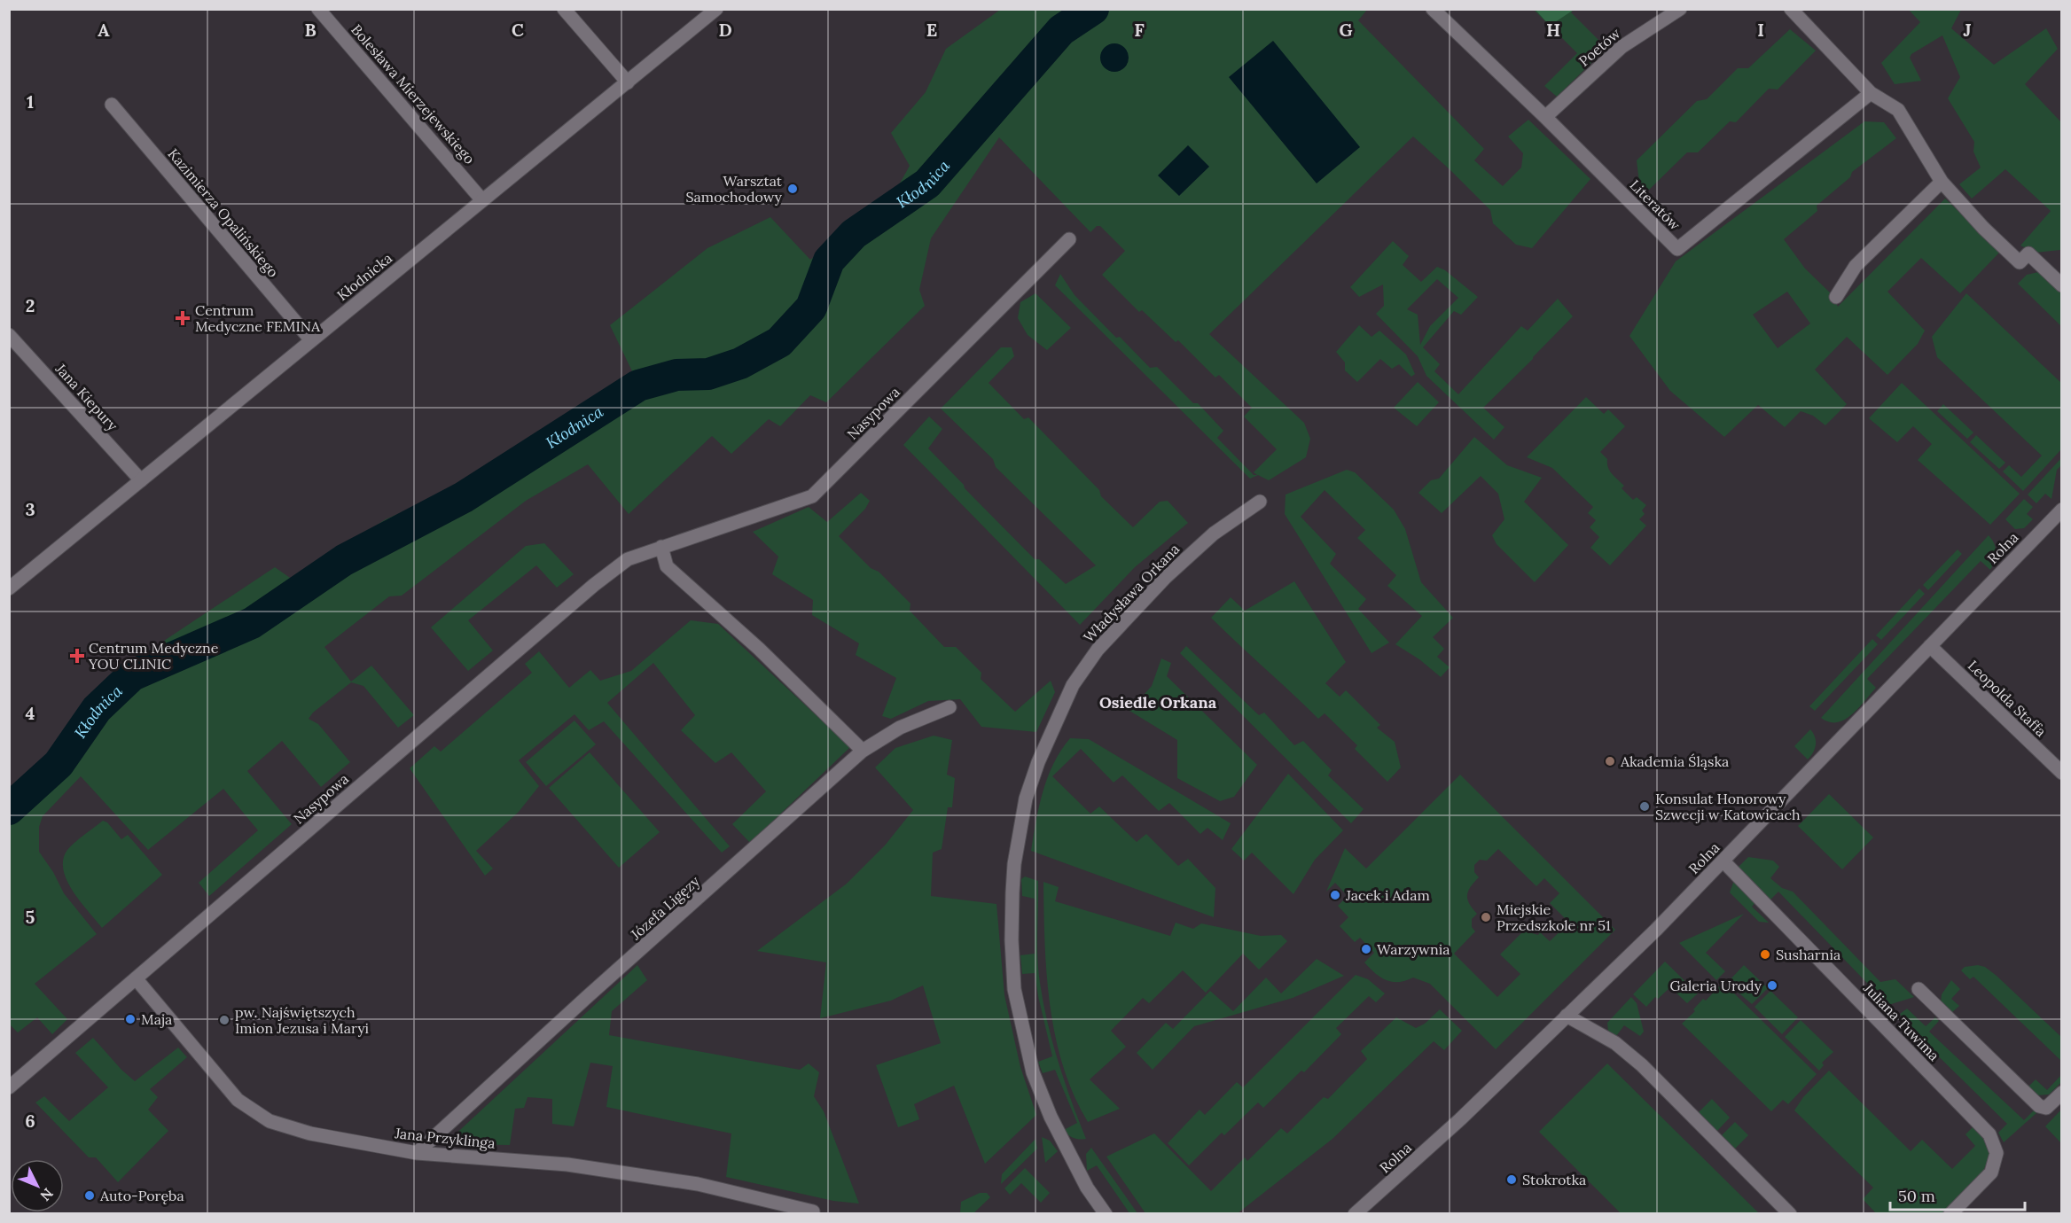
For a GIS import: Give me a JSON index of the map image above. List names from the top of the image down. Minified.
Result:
{"streets":{"street":["Poetów","Bolesława Mierzejewskiego","Literatów","Kazimierza Opalińskiego","Kłodnicka","Jana Kiepury","Nasypowa","Rolna","Władysława Orkana","Leopolda Staffa","Józefa Ligęzy","Juliana Tuwima","Jana Przyklinga"]},"crossings":[["Poetów","Literatów"],["Bolesława Mierzejewskiego","Kłodnicka"],["Kazimierza Opalińskiego","Kłodnicka"],["Kłodnicka","Jana Kiepury"],["Nasypowa","Jana Przyklinga"],["Rolna","Leopolda Staffa"],["Rolna","Juliana Tuwima"],["Józefa Ligęzy","Jana Przyklinga"]],"districts":["Osiedle Orkana"],"water":["Kłodnica"],"places":{"other":["Warsztat Samochodowy","Akademia Śląska","Konsulat Honorowy Szwecji w Katowicach","Jacek i Adam","Miejskie Przedszkole nr 51","Warzywnia","Susharnia","Galeria Urody","Maja","pw. Najświętszych Imion Jezusa i Maryi","Stokrotka","Auto-Poręba"],"health":["Centrum Medyczne FEMINA","Centrum Medyczne YOU CLINIC"]},"scale_bar":"50 m","north":"bottom right","grid":{"columns":["A","B","C","D","E","F","G","H","I","J"],"rows":["1","2","3","4","5","6"]}}
